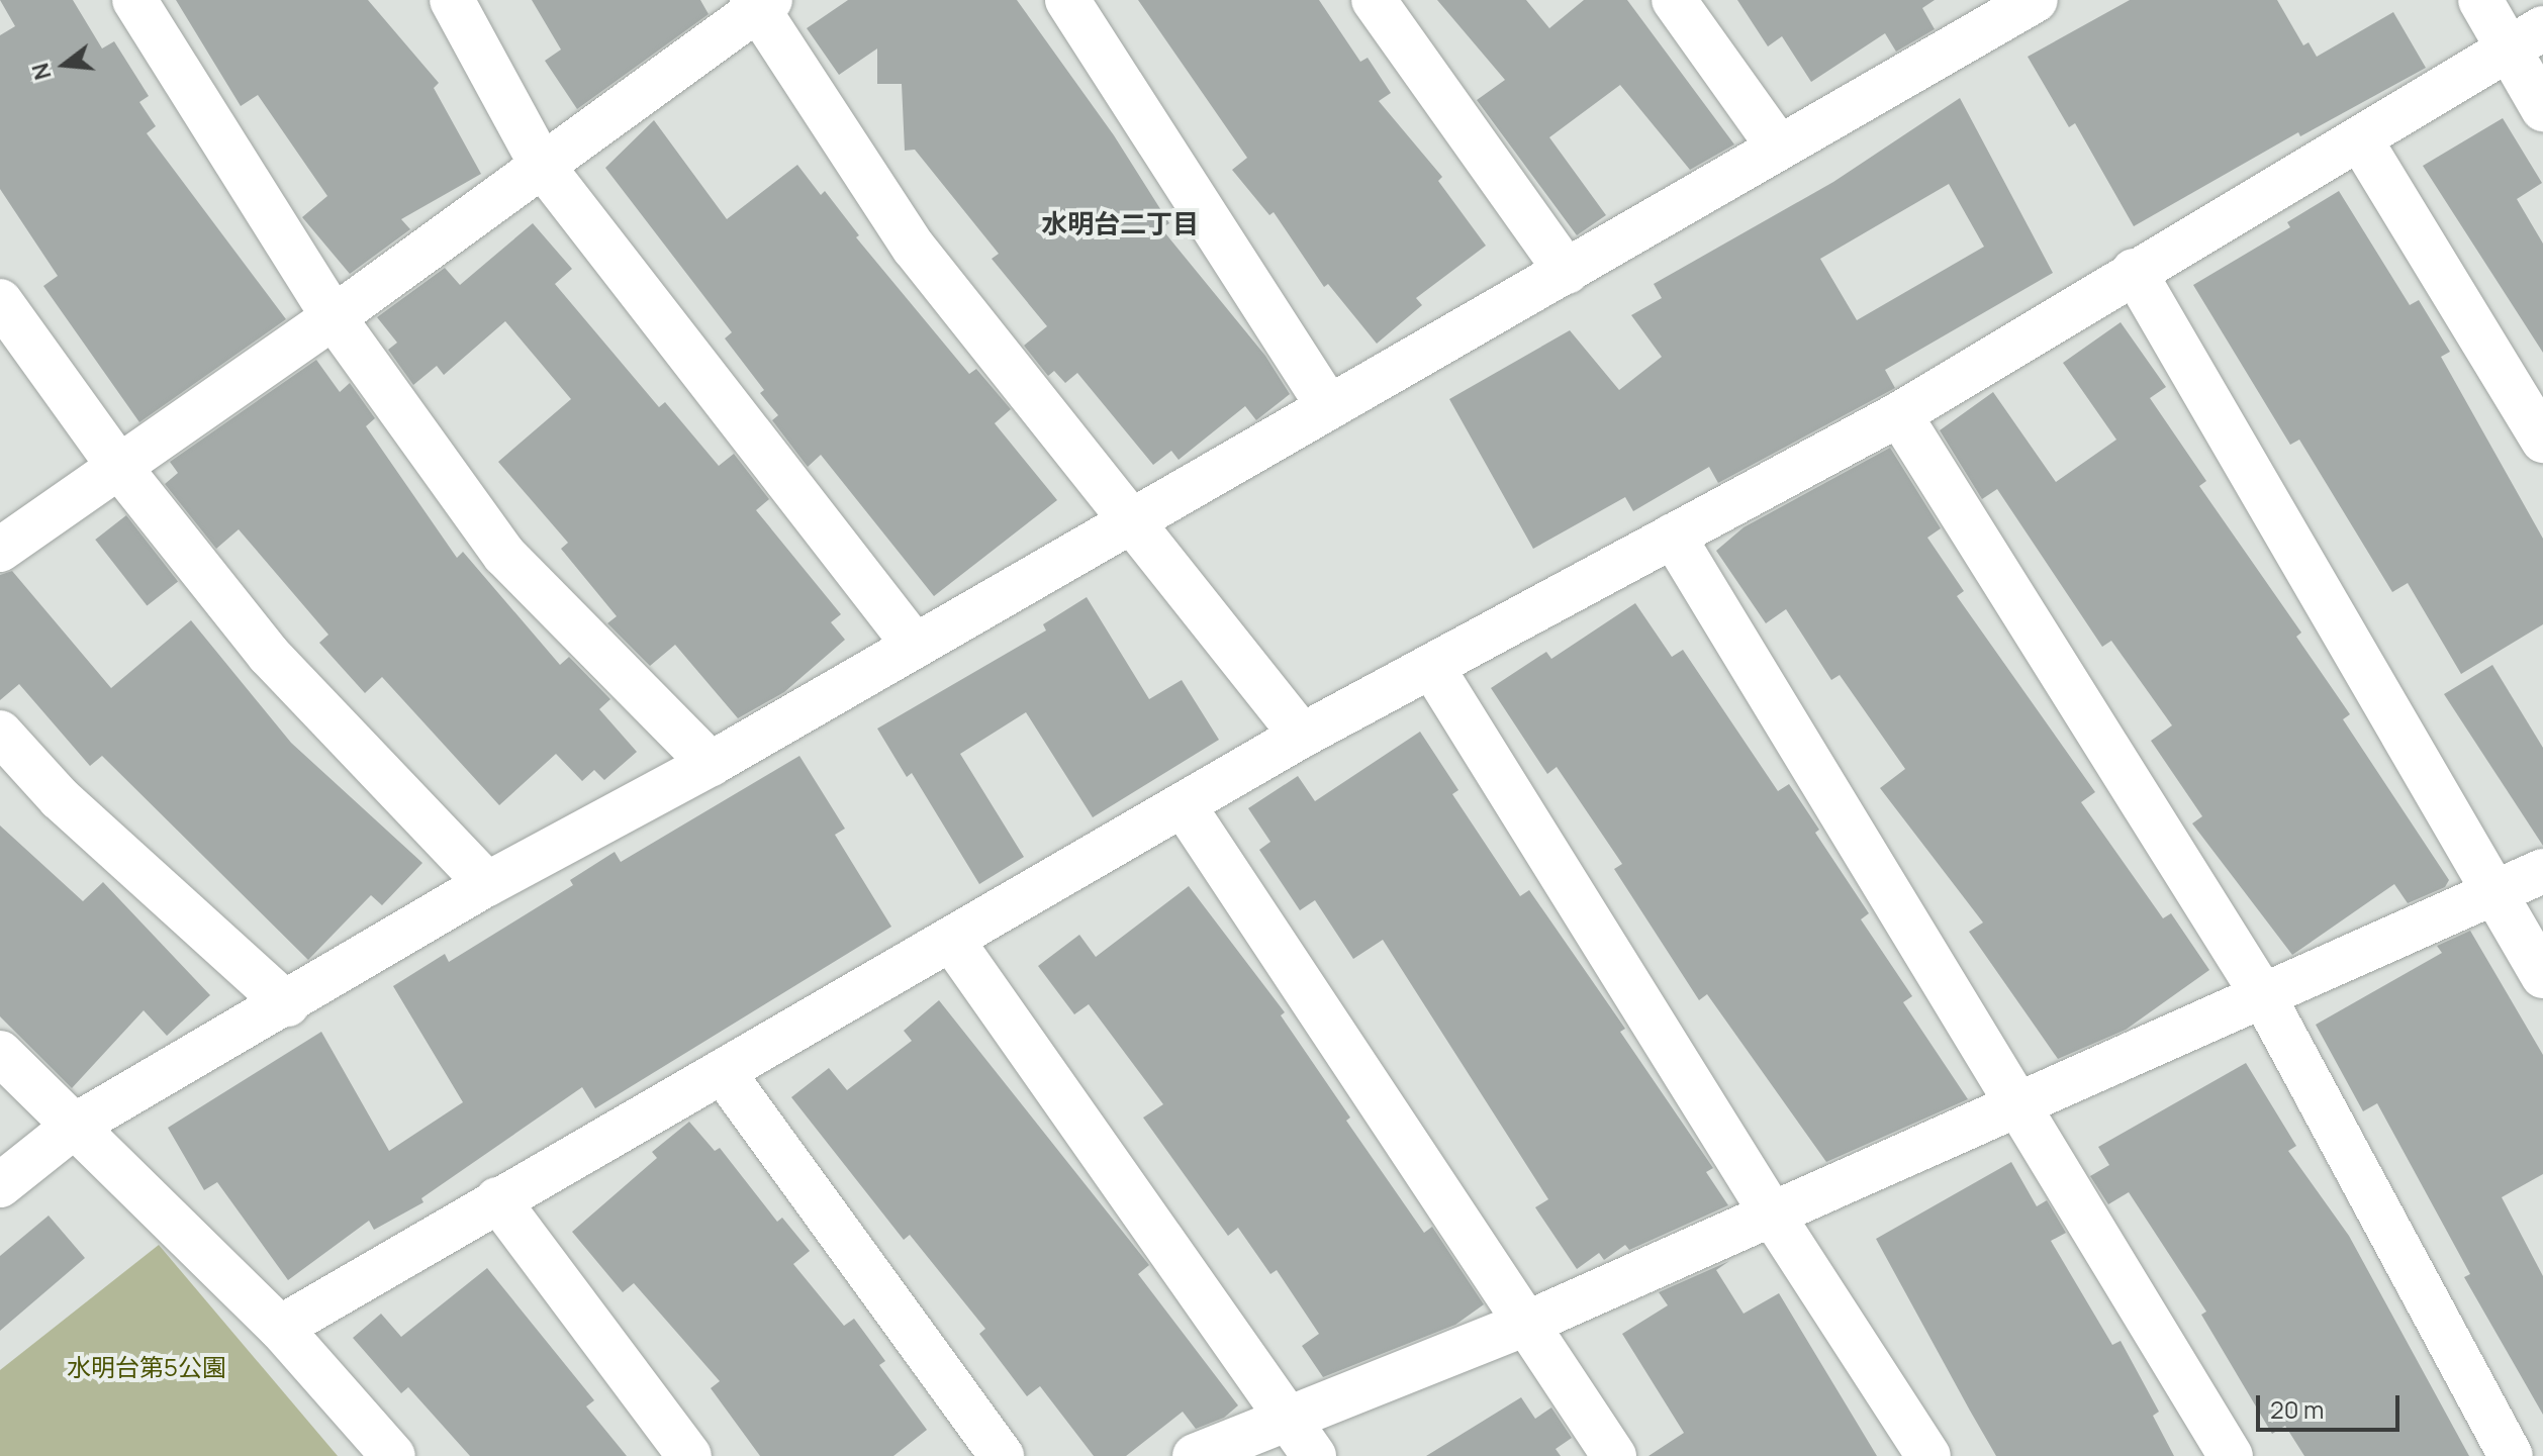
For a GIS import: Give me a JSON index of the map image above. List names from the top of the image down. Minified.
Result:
{"districts":["水明台二丁目"],"parks":["水明台第5公園"],"scale_bar":"20 m","north":"left"}
